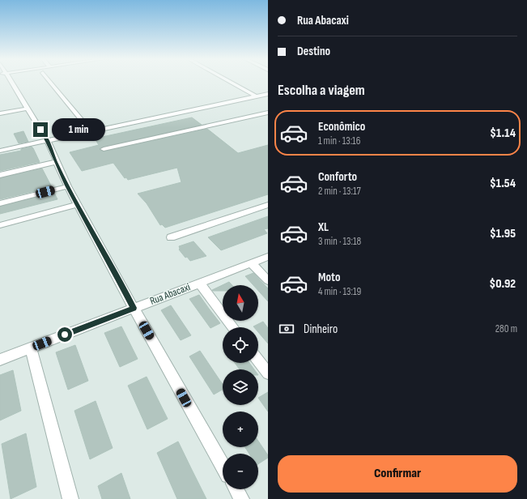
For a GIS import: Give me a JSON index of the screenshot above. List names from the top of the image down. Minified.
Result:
{"streets":{"street":["Rua Abacaxi"]},"north":"top","page":{"banner":["Rua Abacaxi","Destino"],"heading":"Escolha a viagem","list":[{"name":"Econômico","note":"1 min · 13:16","value":"$1.14"},{"name":"Conforto","note":"2 min · 13:17","value":"$1.54"},{"name":"XL","note":"3 min · 13:18","value":"$1.95"},{"name":"Moto","note":"4 min · 13:19","value":"$0.92"}],"bubble":"1 min","map_buttons":["+","−"],"pay":["Dinheiro","280 m"],"buttons":"Confirmar"}}
